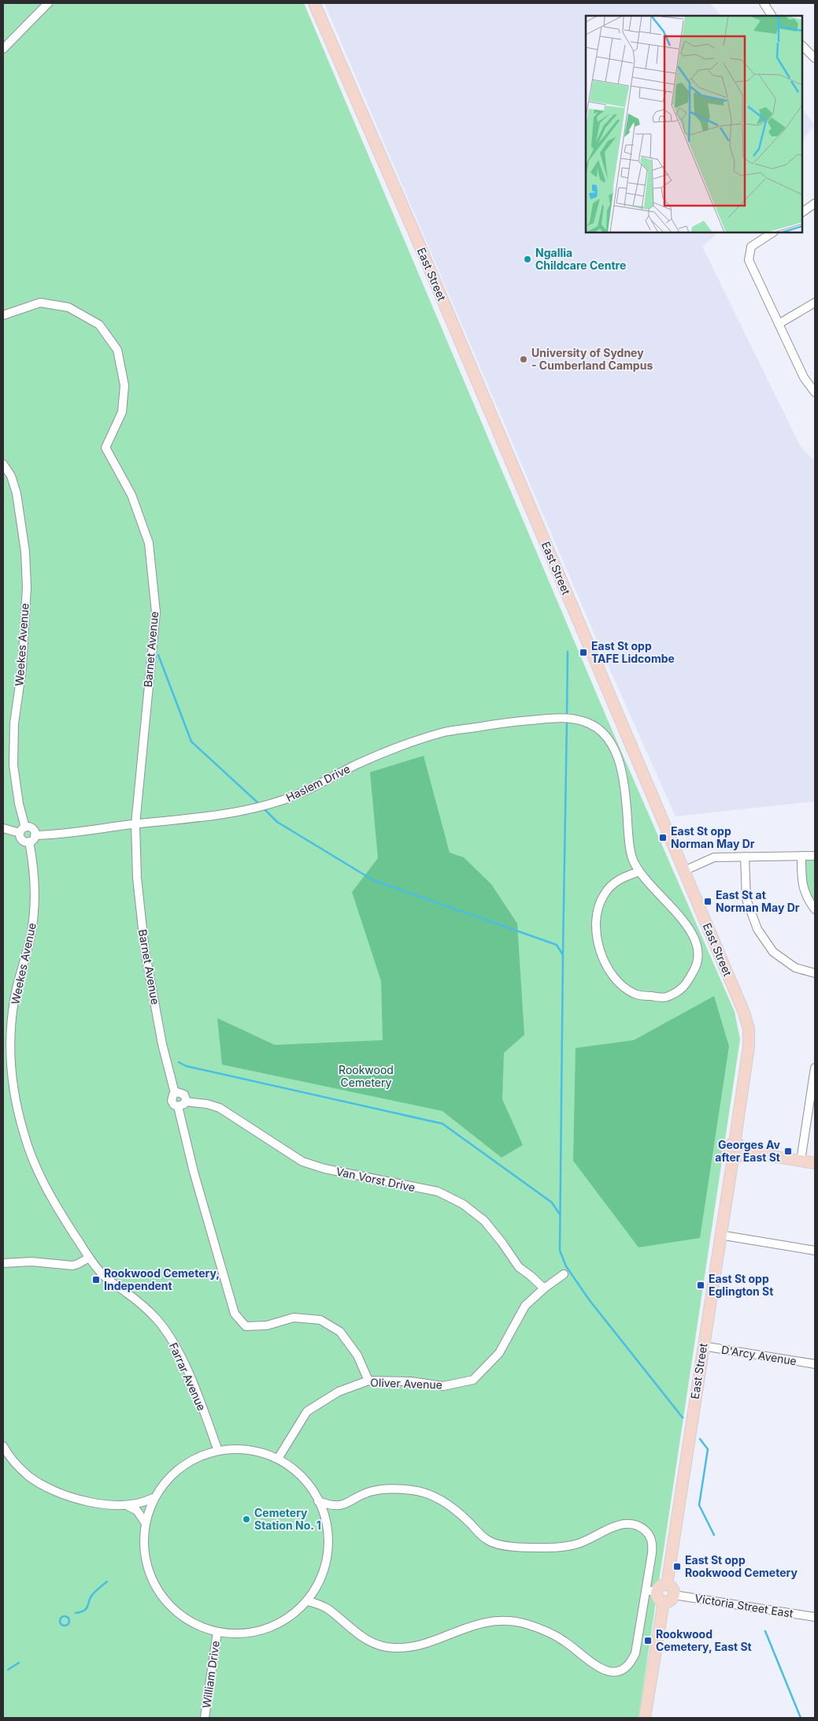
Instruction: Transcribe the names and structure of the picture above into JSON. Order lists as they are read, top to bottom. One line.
{"streets":{"main road":["East Street"],"street":["Weekes Avenue","Barnet Avenue","Haslem Drive","Van Vorst Drive","D'Arcy Avenue","Farrar Avenue","Oliver Avenue","Victoria Street East","William Drive"]},"crossings":[["East Street","D'Arcy Avenue"],["Weekes Avenue","Haslem Drive"],["Weekes Avenue","Farrar Avenue"],["Barnet Avenue","Haslem Drive"],["Barnet Avenue","Van Vorst Drive"],["Barnet Avenue","Oliver Avenue"],["Van Vorst Drive","Oliver Avenue"]],"parks":["Rookwood Cemetery"],"places":{"other":["Ngallia Childcare Centre","University of Sydney - Cumberland Campus","Cemetery Station No. 1"],"transit":["East St opp TAFE Lidcombe","East St opp Norman May Dr","East St at Norman May Dr","Georges Av after East St","Rookwood Cemetery, Independent","East St opp Eglington St","East St opp Rookwood Cemetery","Rookwood Cemetery, East St"]}}
